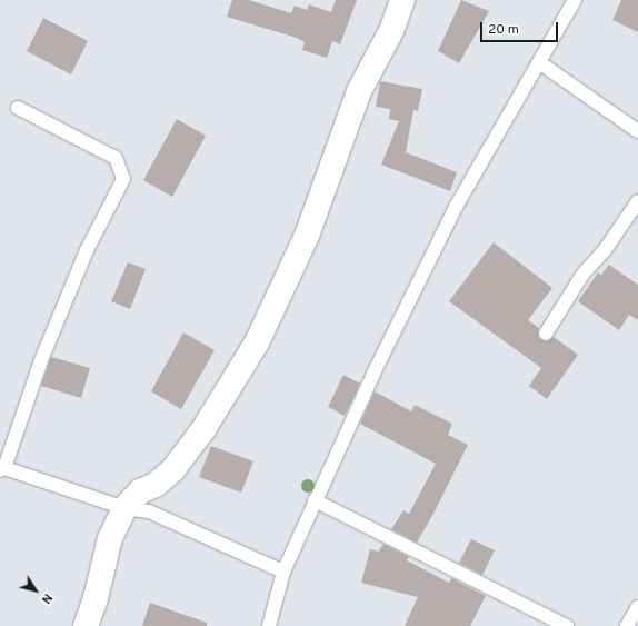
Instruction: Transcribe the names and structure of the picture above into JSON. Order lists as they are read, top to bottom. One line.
{"scale_bar":"20 m","north":"bottom right"}
